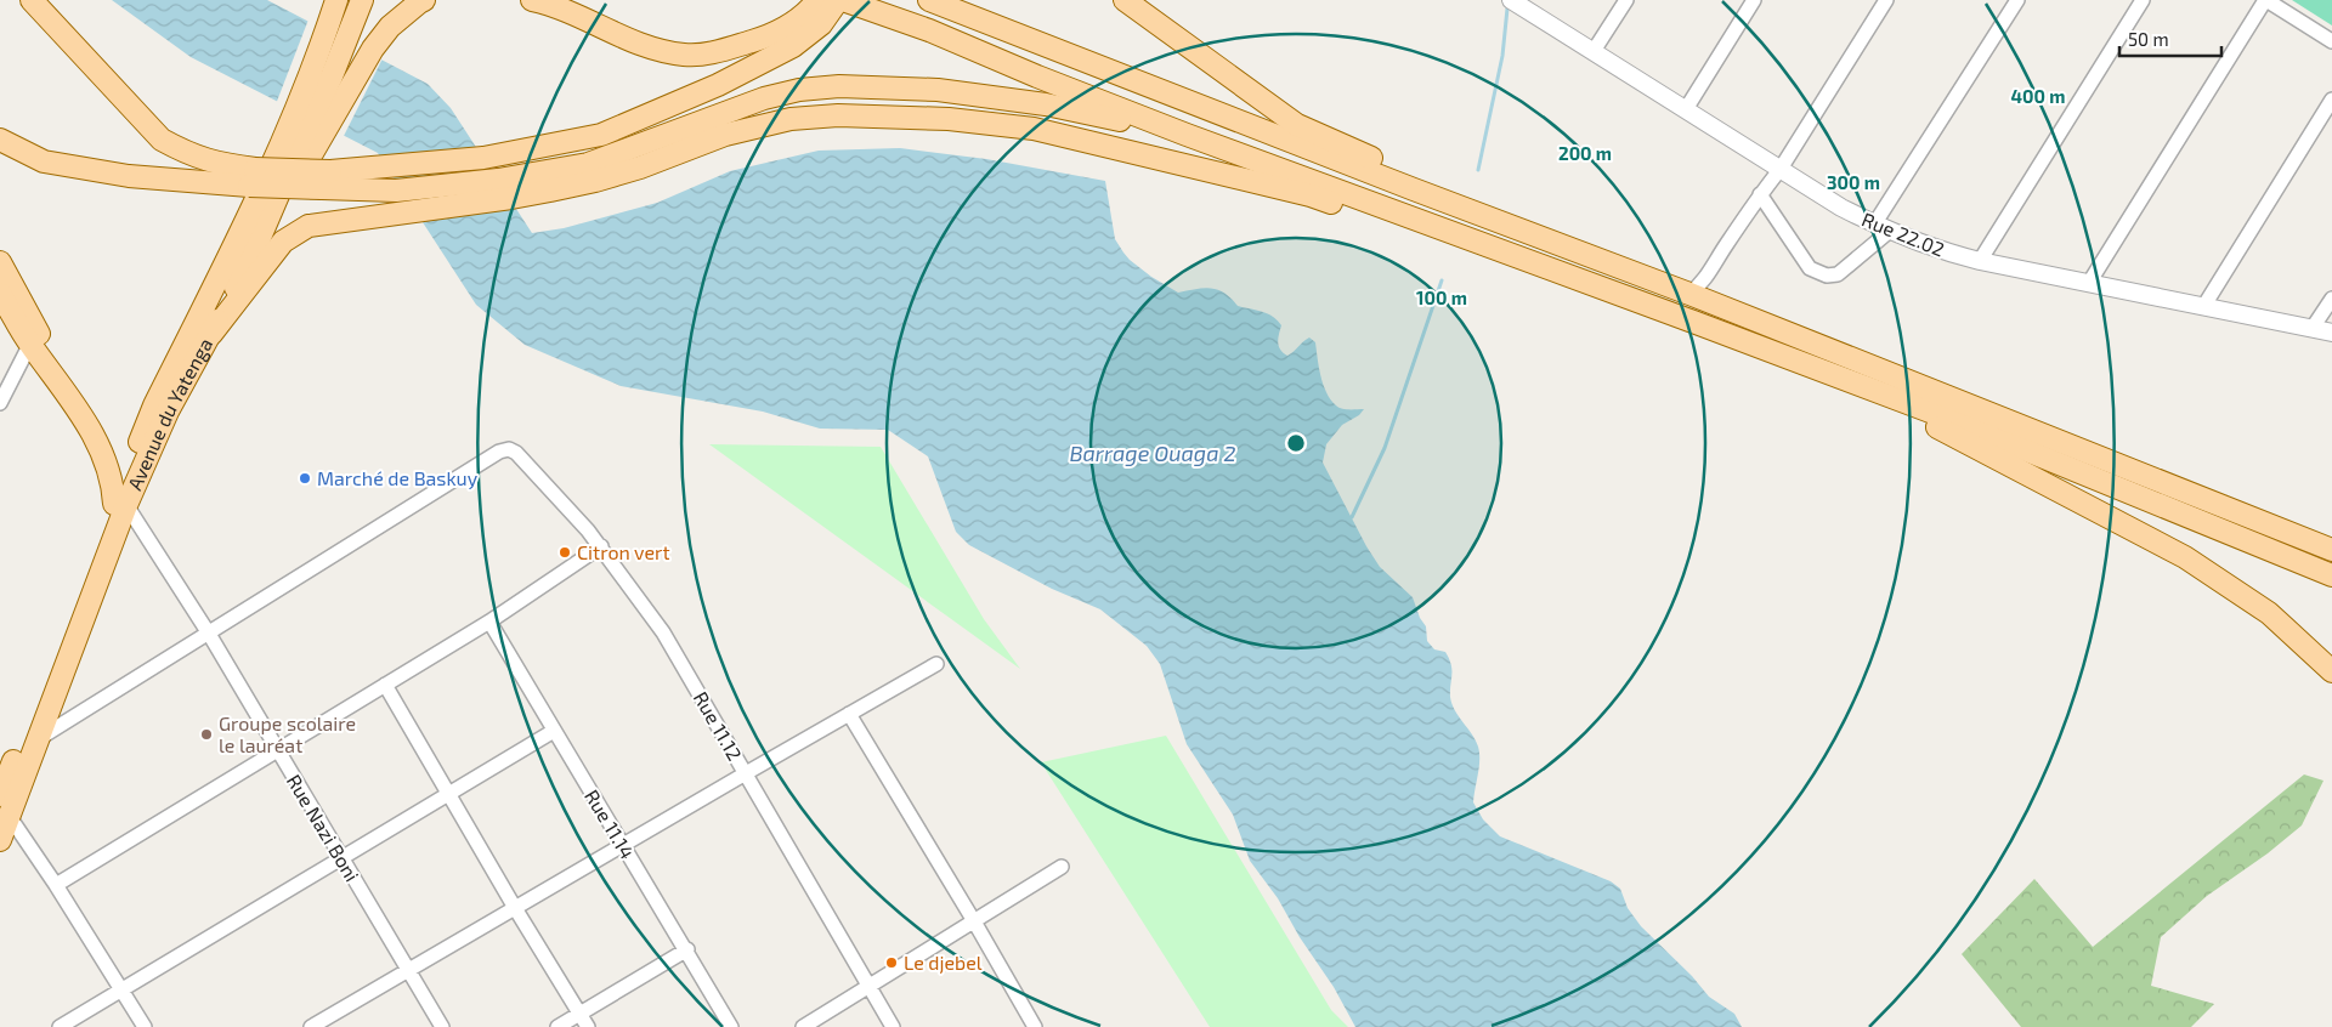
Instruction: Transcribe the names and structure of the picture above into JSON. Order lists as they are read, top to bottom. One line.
{"streets":{"main road":["Avenue du Yatenga"],"street":["Rue 22.02","Rue 11.12","Rue 11.14","Rue Nazi Boni"]},"crossings":[["Avenue du Yatenga","Rue Nazi Boni"],["Rue 11.12","Rue Nazi Boni"]],"water":["Barrage Ouaga 2"],"places":["Marché de Baskuy","Citron vert","Groupe scolaire le lauréat","Le djebel"],"scale_bar":"50 m","rings":["400 m","200 m","300 m","100 m"]}
